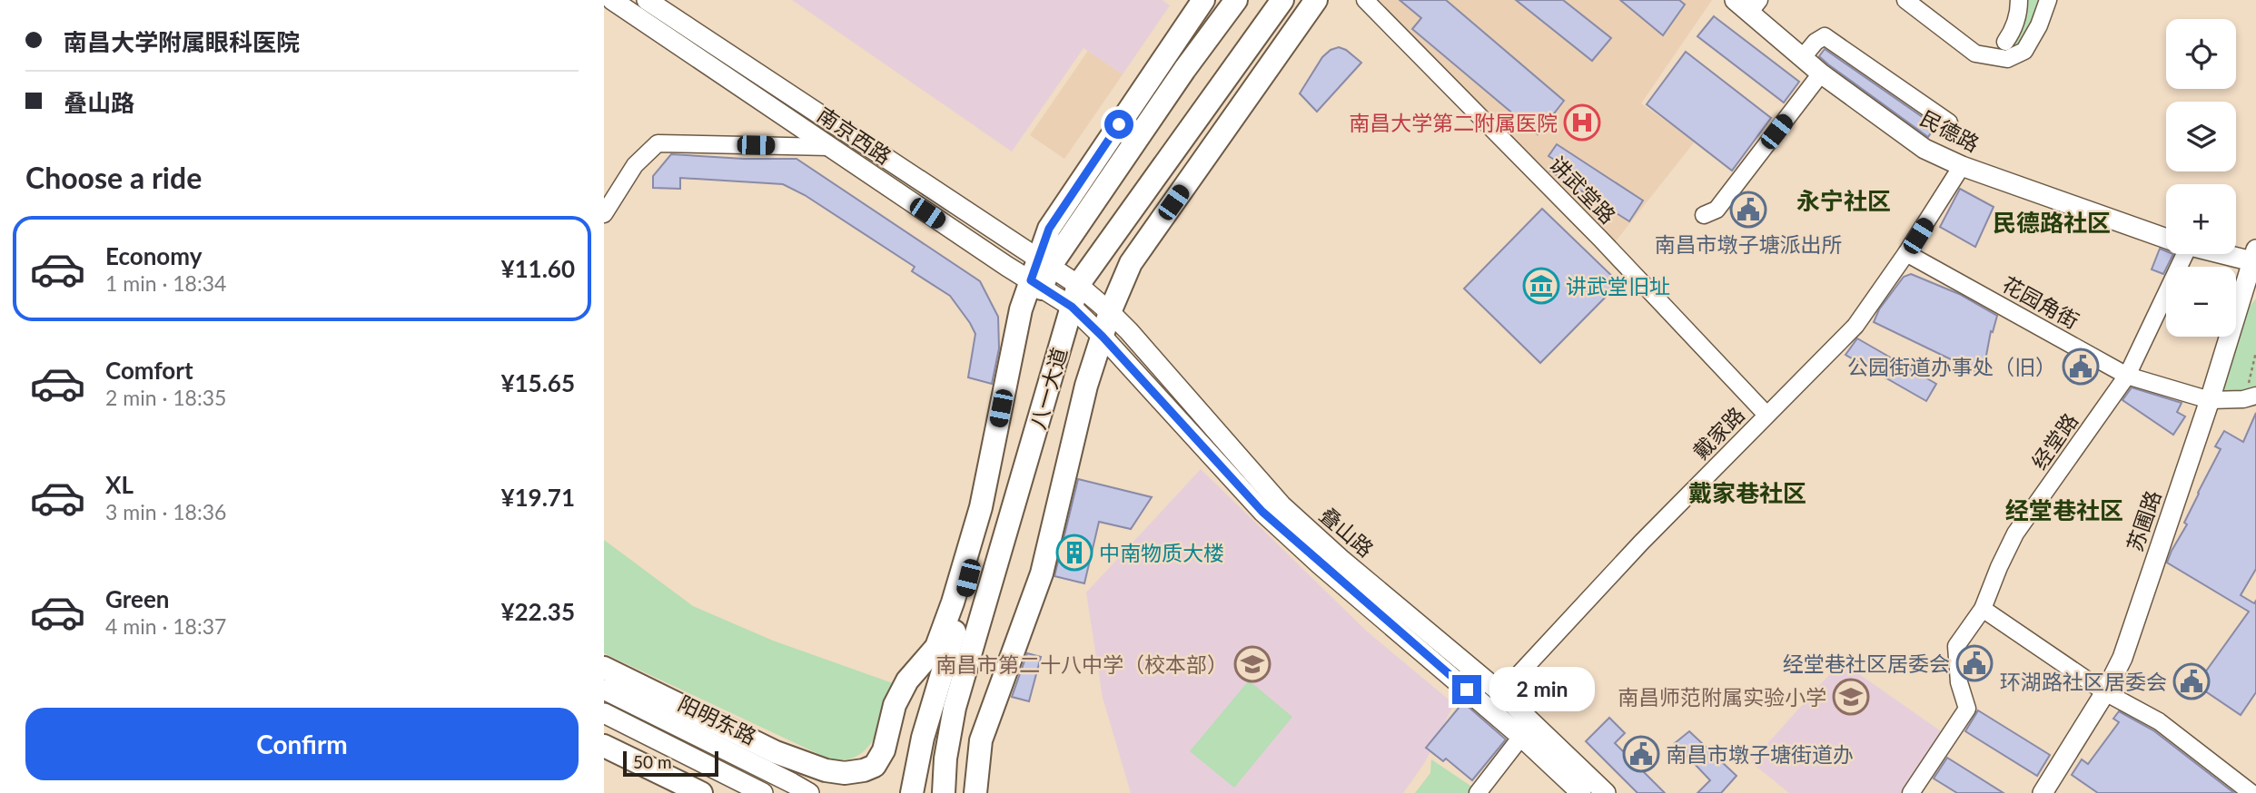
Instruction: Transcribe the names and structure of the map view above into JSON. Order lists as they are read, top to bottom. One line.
{"streets":{"highway":["八一大道"],"main road":["民德路","南京西路","苏圃路","叠山路","阳明东路"],"street":["讲武堂路","花园角街","戴家路","经堂路"]},"crossings":[["民德路","苏圃路"],["南京西路","八一大道"],["南京西路","叠山路"],["讲武堂路","戴家路"],["花园角街","戴家路"],["花园角街","经堂路"],["花园角街","苏圃路"],["八一大道","叠山路"],["戴家路","叠山路"]],"districts":["永宁社区","民德路社区","戴家巷社区","经堂巷社区"],"places":{"hospital":["南昌大学第二附属医院"],"public building":["南昌市墩子塘派出所","公园街道办事处（旧）","经堂巷社区居委会","环湖路社区居委会","南昌市墩子塘街道办"],"museum":["讲武堂旧址"],"building":["中南物质大楼"],"school or university":["南昌市第二十八中学（校本部）","南昌师范附属实验小学"]},"scale_bar":"50 m","page":{"banner":["南昌大学附属眼科医院","叠山路"],"map_buttons":["+","−"],"heading":"Choose a ride","list":[{"name":"Economy","note":"1 min · 18:34","value":"¥11.60"},{"name":"Comfort","note":"2 min · 18:35","value":"¥15.65"},{"name":"XL","note":"3 min · 18:36","value":"¥19.71"},{"name":"Green","note":"4 min · 18:37","value":"¥22.35"}],"bubble":"2 min","buttons":"Confirm","scale":"50 m"}}
